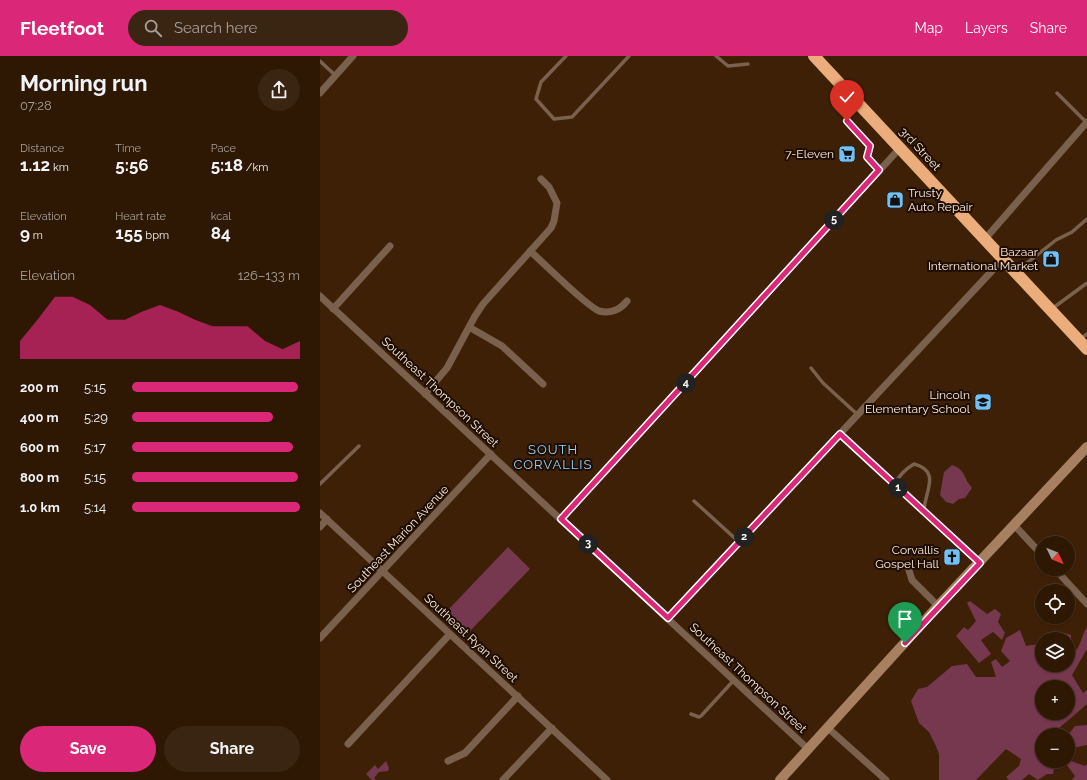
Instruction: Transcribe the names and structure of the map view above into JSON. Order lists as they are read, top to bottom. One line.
{"streets":{"highway":["3rd Street"],"street":["Southeast Thompson Street","Southeast Marion Avenue","Southeast Ryan Street"]},"crossings":[["Southeast Thompson Street","Southeast Marion Avenue"],["Southeast Marion Avenue","Southeast Ryan Street"]],"districts":["SOUTH CORVALLIS"],"places":{"supermarket":["7-Eleven"],"shop":["Trusty Auto Repair","Bazaar International Market"],"school or university":["Lincoln Elementary School"],"church":["Corvallis Gospel Hall"]},"north":"bottom right","page":{"header":"Fleetfoot","search":"Search here","nav":["Map","Layers","Share"],"heading":["Morning run","07:28"],"stats":[["Distance","1.12 km"],["Time","5:56"],["Pace","5:18 /km"],["Elevation","9 m"],["Heart rate","155 bpm"],["kcal","84"]],"pins":["5","4","1","2","3"],"chart":["Elevation","126–133 m"],"list":[{"name":"200 m","note":"5:15"},{"name":"400 m","note":"5:29"},{"name":"600 m","note":"5:17"},{"name":"800 m","note":"5:15"},{"name":"1.0 km","note":"5:14"}],"map_buttons":["+","−"],"buttons":["Save","Share"]}}
